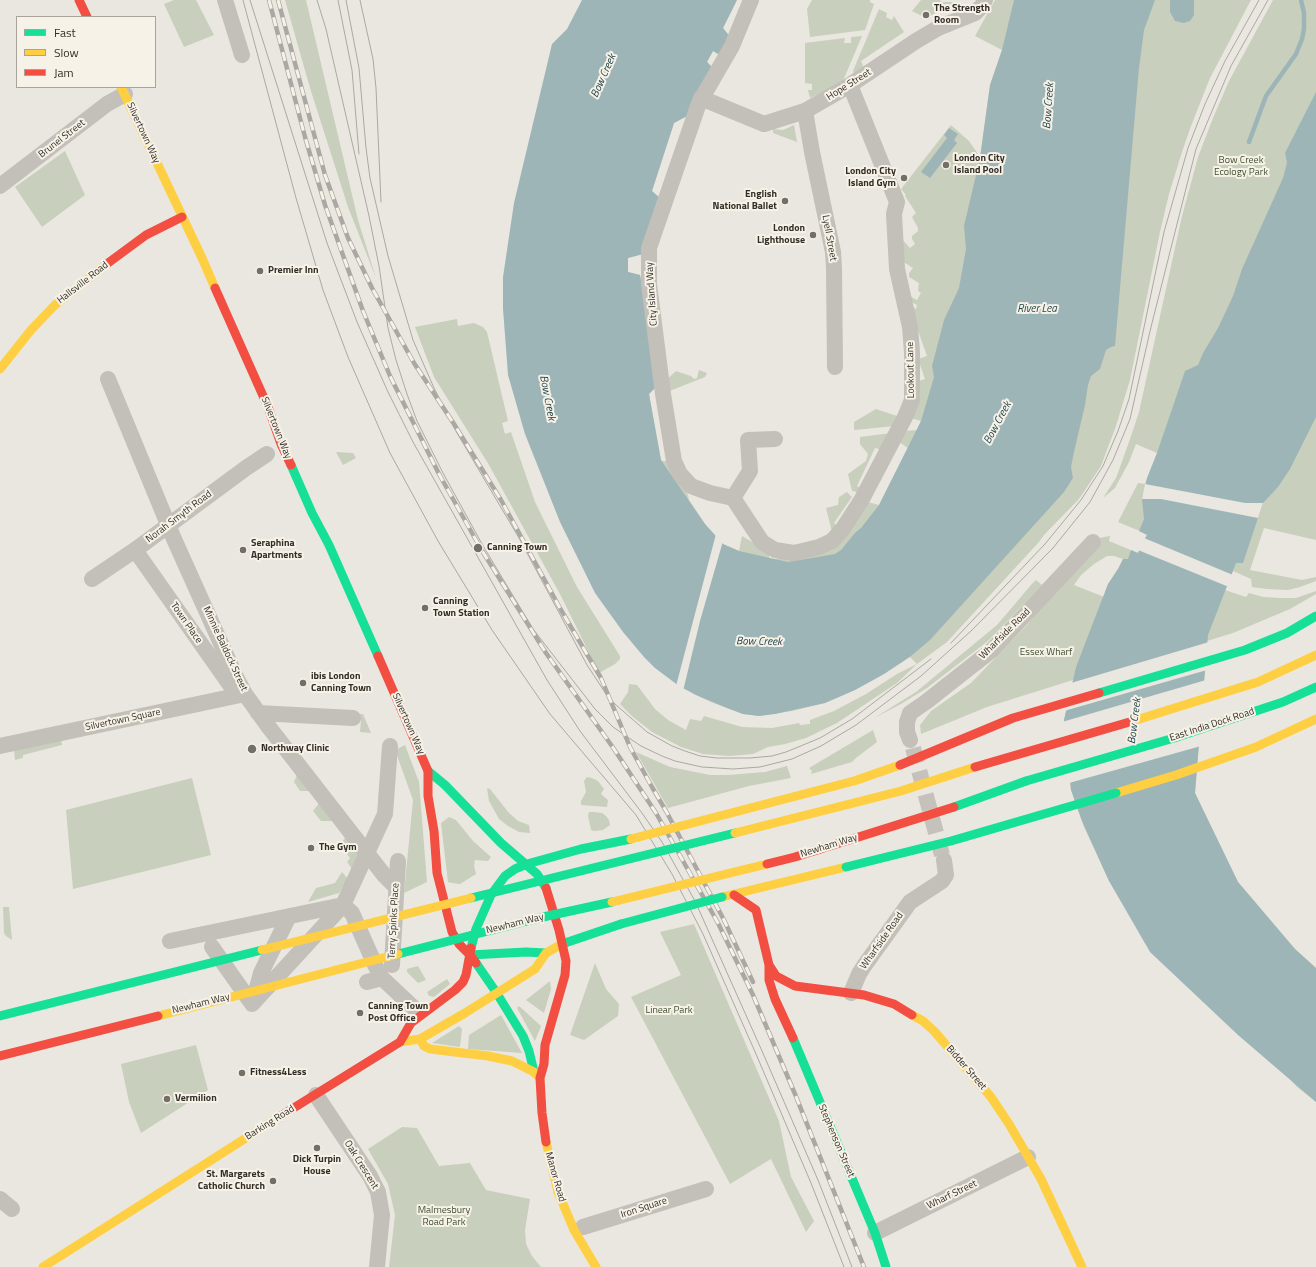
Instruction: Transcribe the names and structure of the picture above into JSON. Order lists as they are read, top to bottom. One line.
{"streets":{"main road":["Silvertown Way","Hallsville Road","East India Dock Road","Newham Way","Bidder Street","Barking Road","Stephenson Street","Manor Road"],"street":["Hope Street","Brunel Street","Lyell Street","City Island Way","Lookout Lane","Norah Smyth Road","Town Place","Wharfside Road","Minnie Baldock Street","Silvertown Square","Terry Spinks Place","Oak Crescent","Wharf Street","Iron Square"]},"crossings":[["Hope Street","Lyell Street"],["Hope Street","City Island Way"],["Hope Street","Lookout Lane"],["Silvertown Way","Brunel Street"],["Silvertown Way","Hallsville Road"],["Silvertown Way","Barking Road"],["Silvertown Way","Manor Road"],["City Island Way","Lookout Lane"],["Norah Smyth Road","Town Place"],["Norah Smyth Road","Minnie Baldock Street"],["Town Place","Minnie Baldock Street"],["Town Place","Silvertown Square"],["Wharfside Road","Bidder Street"],["Minnie Baldock Street","Silvertown Square"],["Minnie Baldock Street","Terry Spinks Place"],["East India Dock Road","Newham Way"],["Bidder Street","Stephenson Street"],["Bidder Street","Wharf Street"],["Barking Road","Oak Crescent"],["Barking Road","Manor Road"],["Stephenson Street","Wharf Street"]],"water":["Bow Creek","River Lea"],"parks":["Bow Creek Ecology Park","Essex Wharf","Linear Park","Malmesbury Road Park"],"places":["The Strength Room","London City Island Pool","London City Island Gym","English National Ballet","London Lighthouse","Premier Inn","Canning Town","Seraphina Apartments","Canning Town Station","ibis London Canning Town","Northway Clinic","The Gym","Canning Town Post Office","Fitness4Less","Vermilion","Dick Turpin House","St. Margarets Catholic Church"],"legend":["Fast","Slow","Jam"]}
